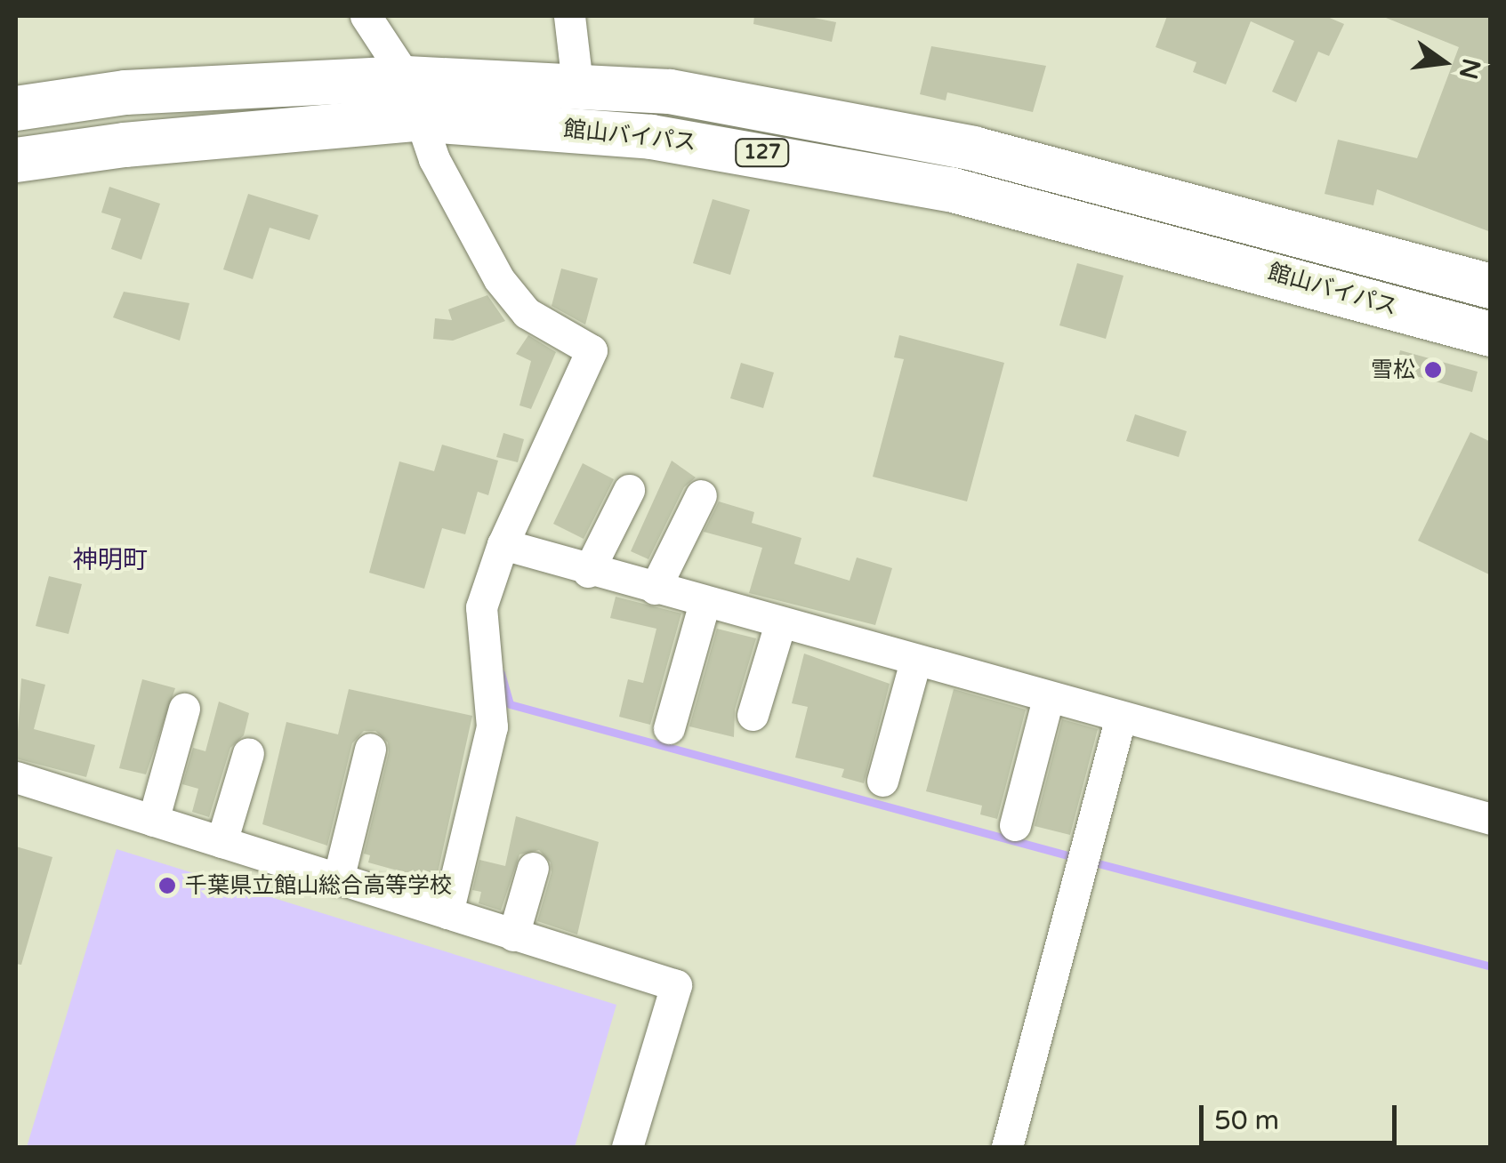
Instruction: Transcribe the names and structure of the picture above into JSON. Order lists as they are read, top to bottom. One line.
{"streets":{"highway":["館山バイパス","127"]},"districts":["神明町"],"places":["雪松","千葉県立館山総合高等学校"],"scale_bar":"50 m","north":"right"}
